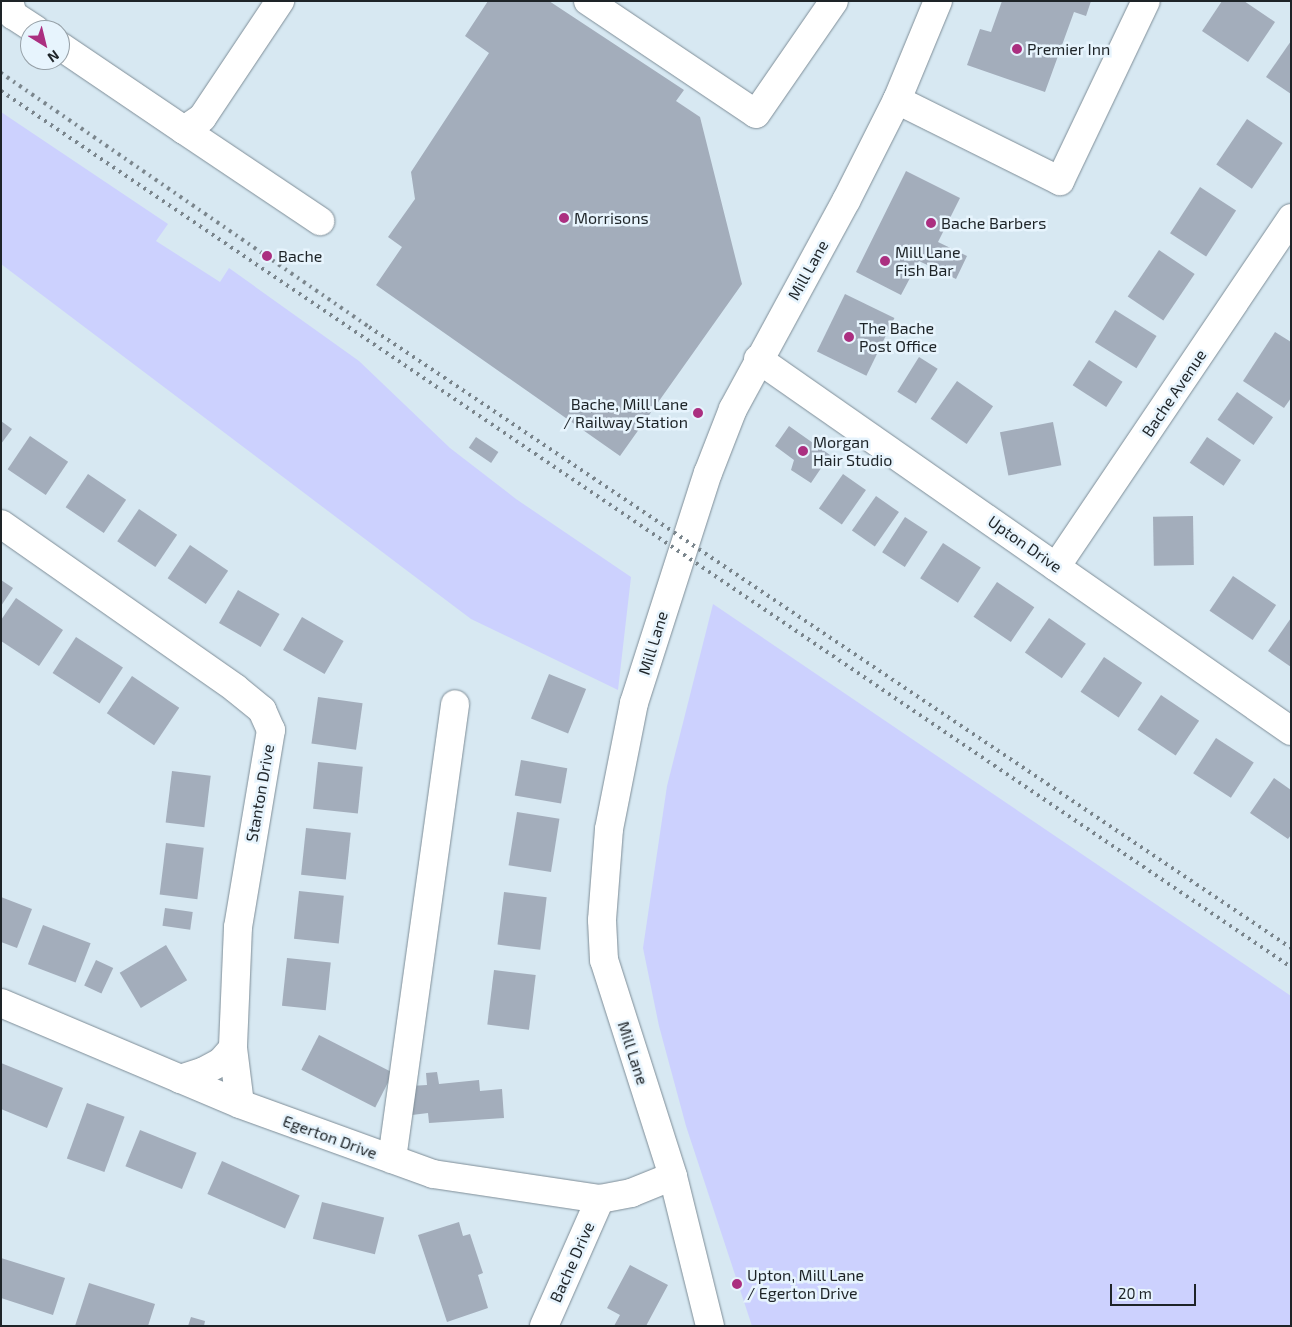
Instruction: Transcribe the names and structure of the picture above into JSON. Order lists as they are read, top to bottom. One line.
{"streets":{"street":["Mill Lane","Bache Avenue","Upton Drive","Stanton Drive","Egerton Drive","Bache Drive"]},"crossings":[["Mill Lane","Upton Drive"],["Mill Lane","Egerton Drive"],["Bache Avenue","Upton Drive"],["Stanton Drive","Egerton Drive"],["Egerton Drive","Bache Drive"]],"places":["Premier Inn","Morrisons","Bache Barbers","Bache","Mill Lane Fish Bar","The Bache Post Office","Bache, Mill Lane / Railway Station","Morgan Hair Studio","Upton, Mill Lane / Egerton Drive"],"scale_bar":"20 m","north":"bottom right"}
